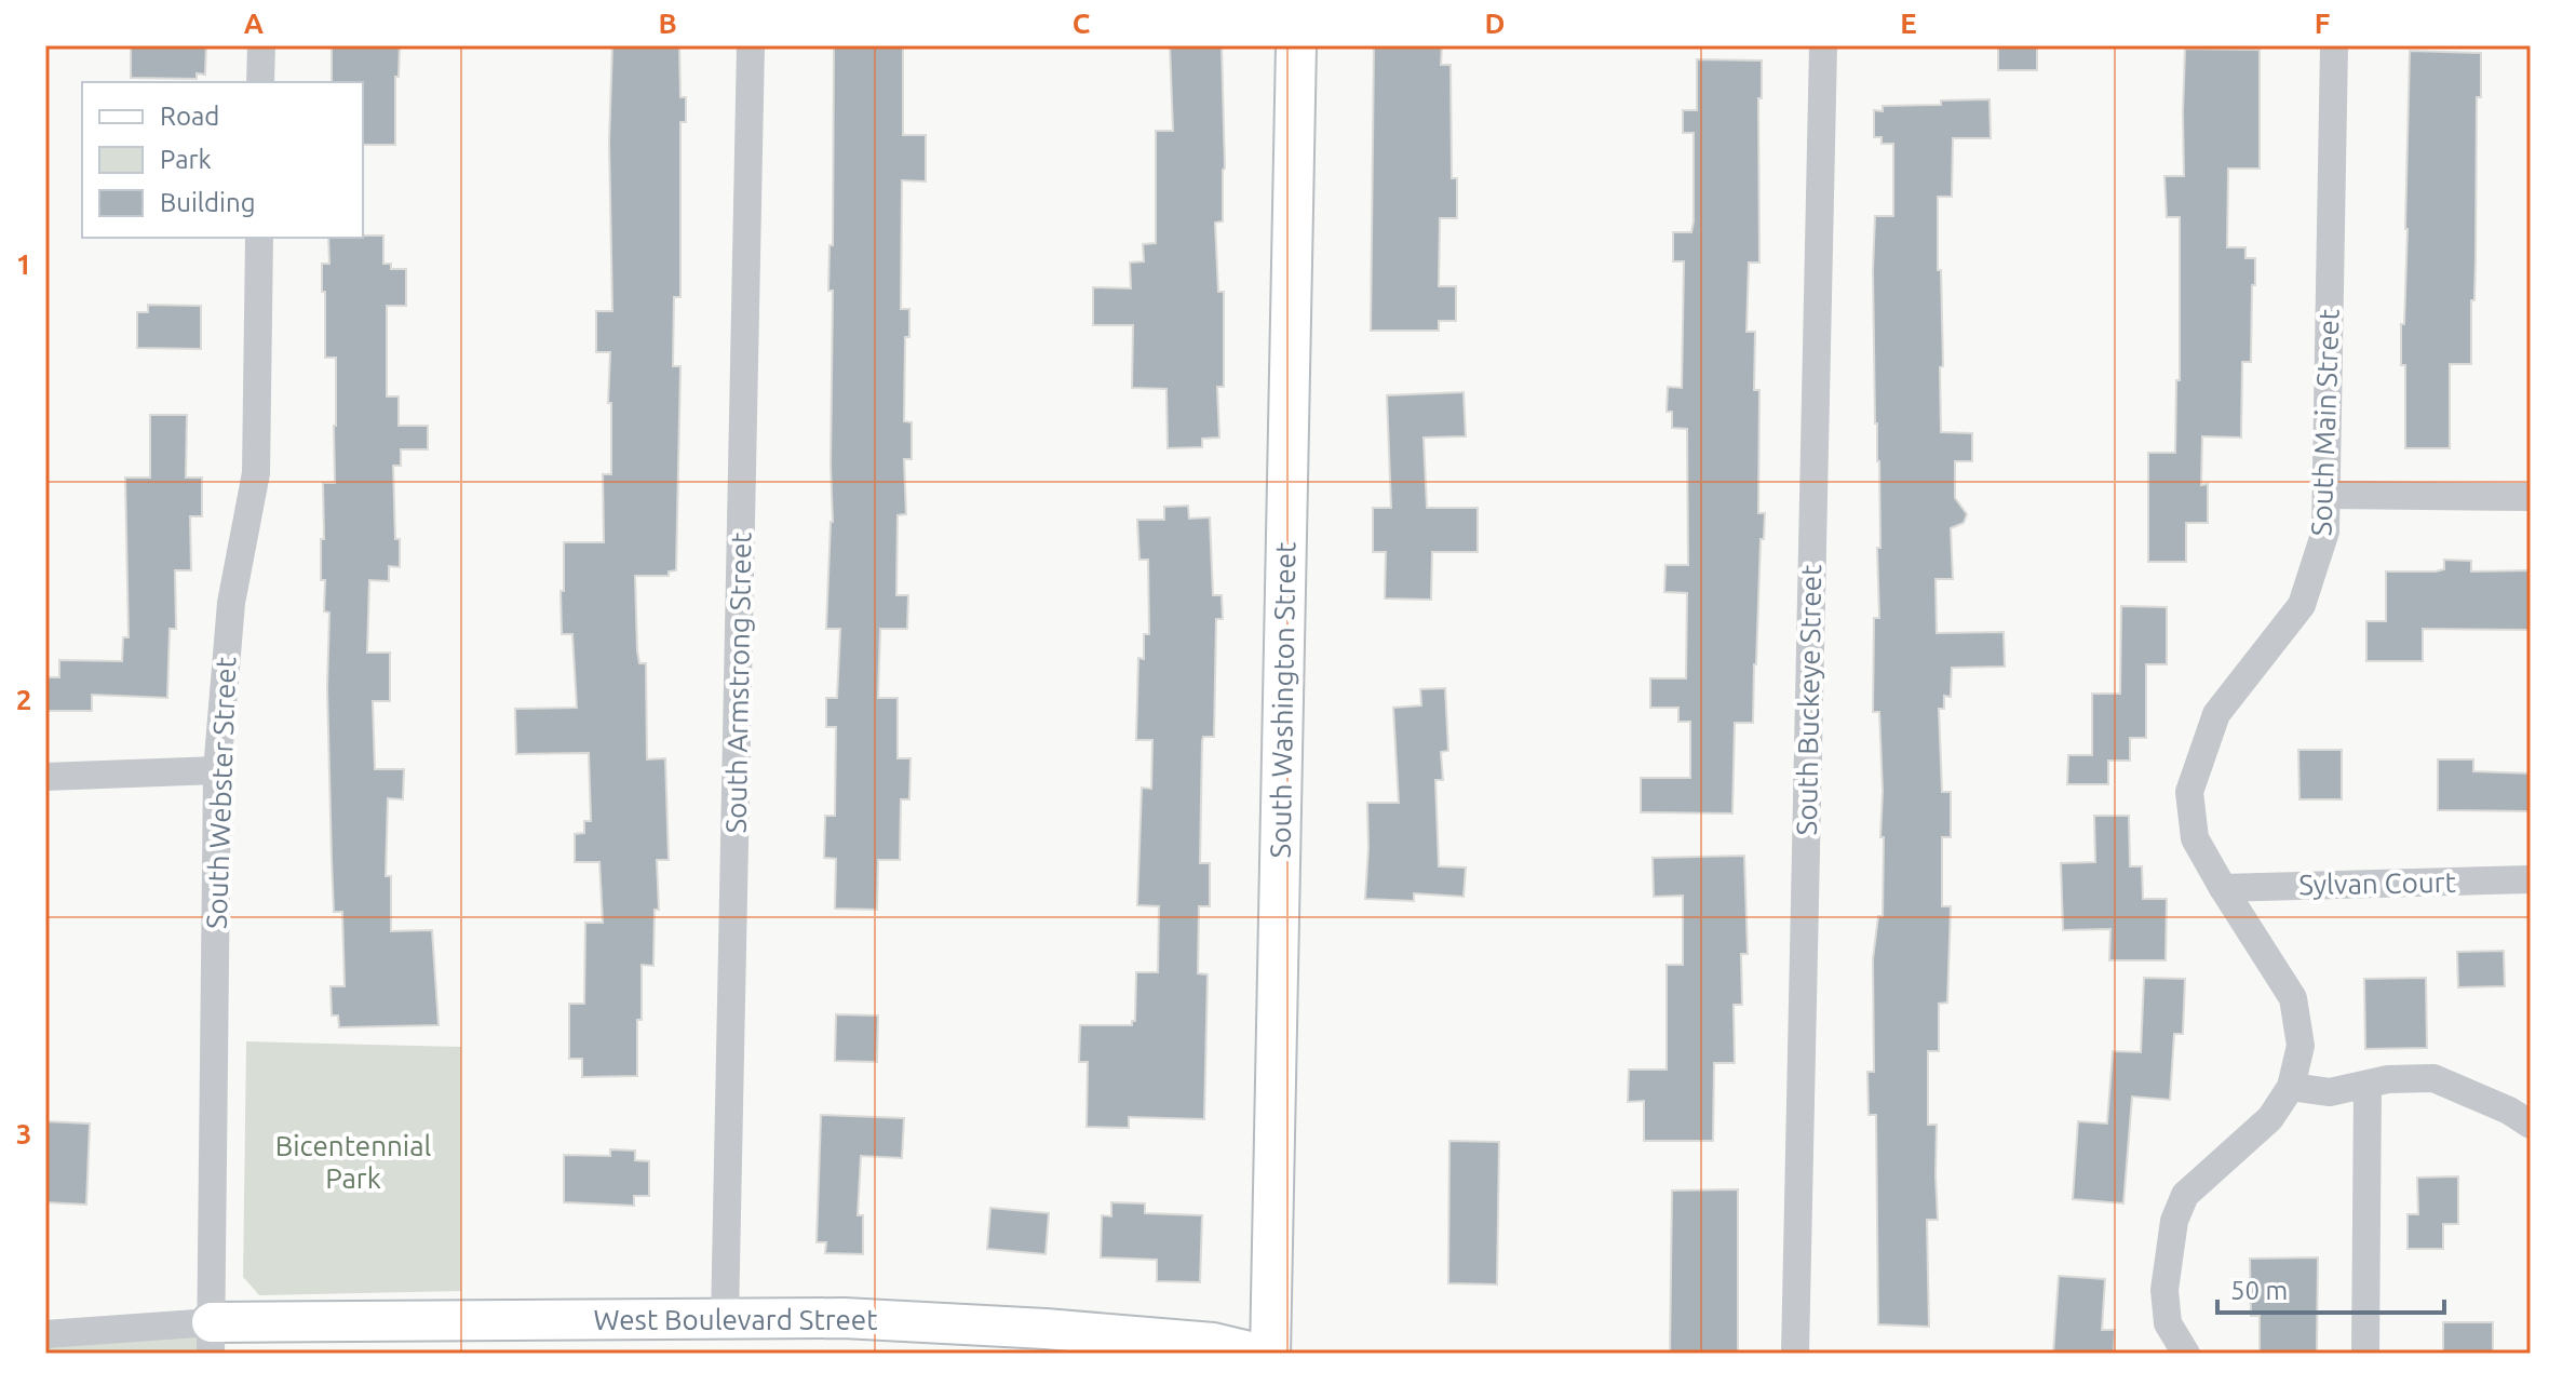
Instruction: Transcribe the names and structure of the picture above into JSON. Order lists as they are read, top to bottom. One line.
{"streets":{"main road":["South Washington Street","West Boulevard Street"],"street":["South Main Street","South Armstrong Street","South Buckeye Street","South Webster Street","Sylvan Court"]},"crossings":[["South Main Street","Sylvan Court"],["South Armstrong Street","West Boulevard Street"],["South Webster Street","West Boulevard Street"]],"parks":["Bicentennial Park"],"legend":["Road","Park","Building"],"scale_bar":"50 m","grid":{"columns":["A","B","C","D","E","F"],"rows":["1","2","3"]}}
